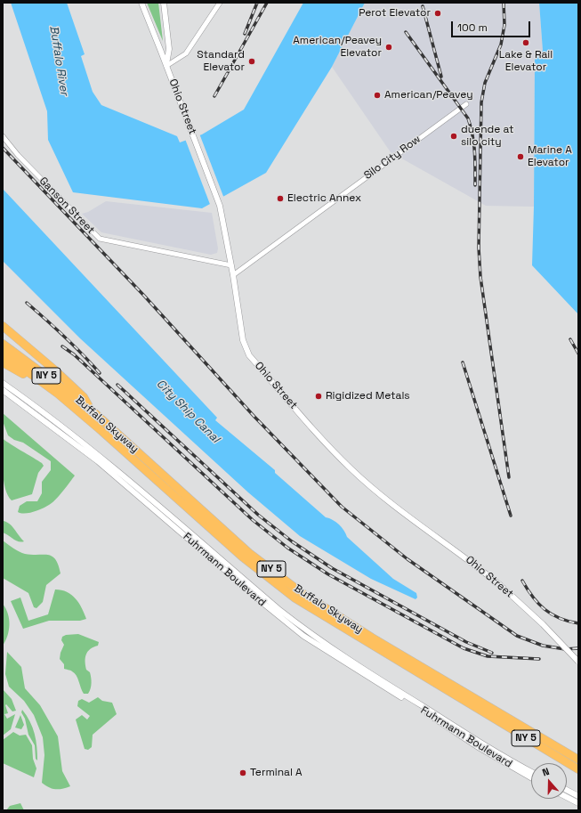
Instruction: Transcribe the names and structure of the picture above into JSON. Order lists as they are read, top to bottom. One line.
{"streets":{"highway":["NY 5","Buffalo Skyway"],"street":["Ohio Street","Silo City Row","Ganson Street","Fuhrmann Boulevard"]},"crossings":[["Ohio Street","Silo City Row"],["Ohio Street","Ganson Street"]],"water":["Buffalo River","City Ship Canal"],"places":["Perot Elevator","Lake & Rail Elevator","American/Peavey Elevator","Standard Elevator","American/Peavey","duende at silo city","Marine A Elevator","Electric Annex","Rigidized Metals","Terminal A"],"scale_bar":"100 m","north":"top"}
